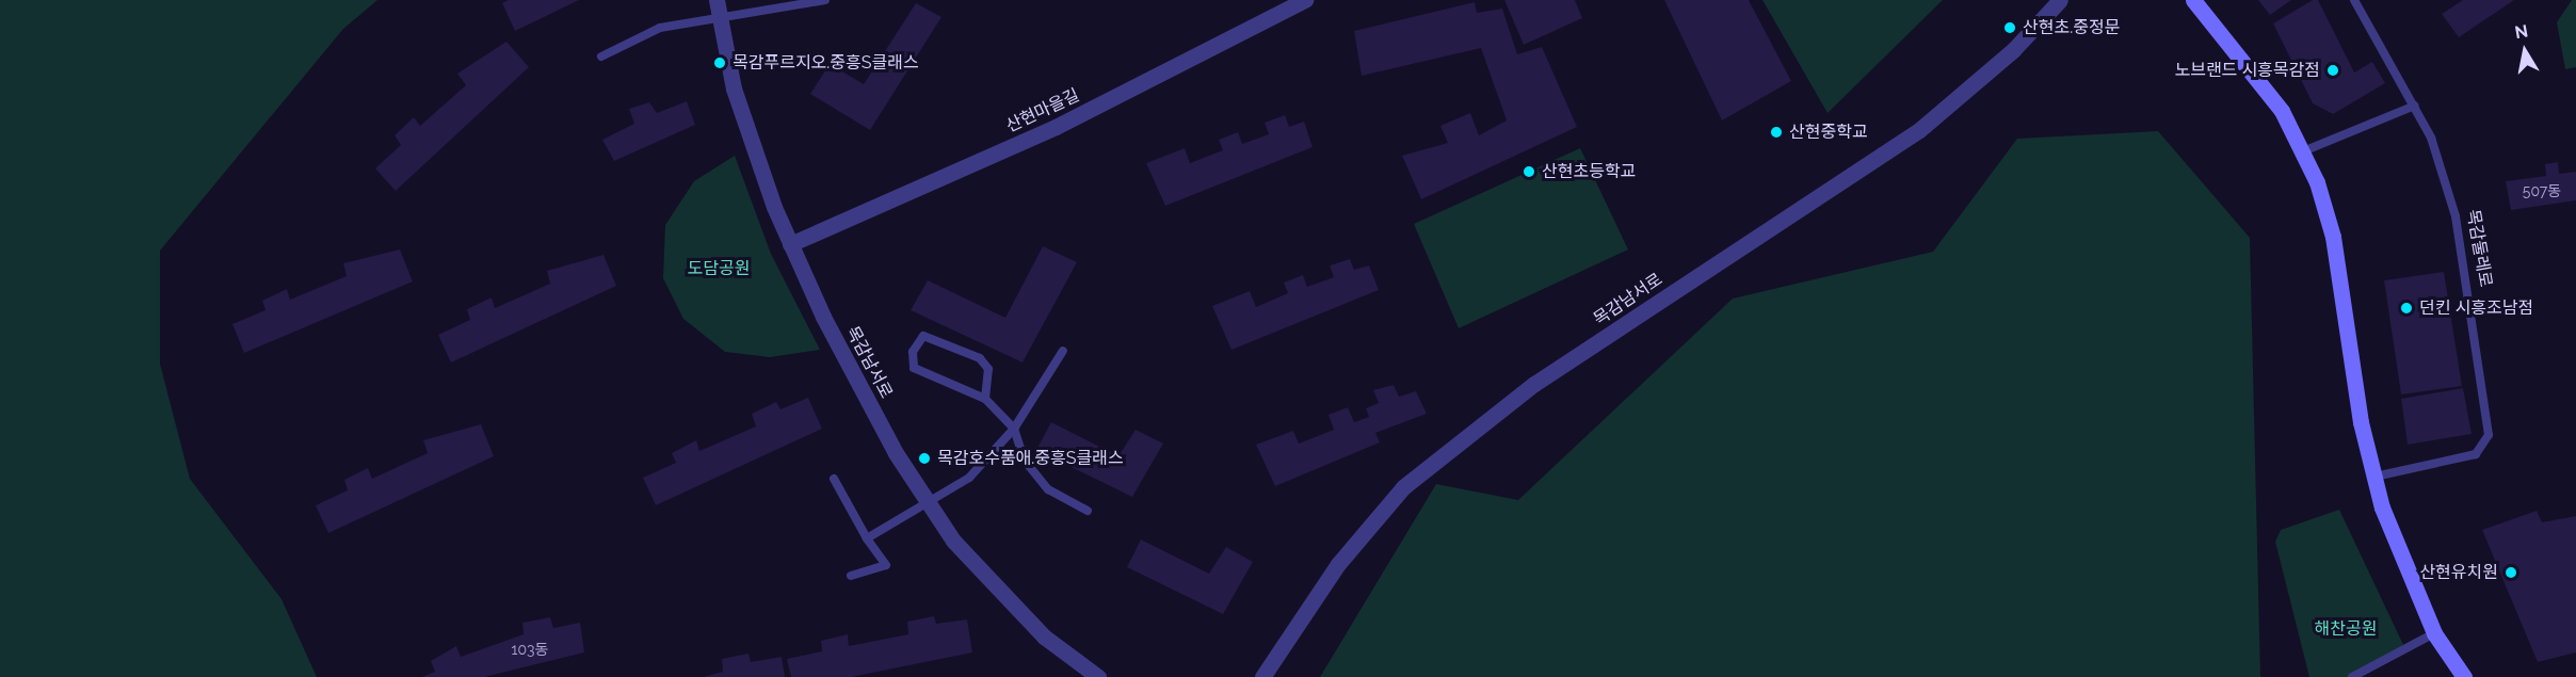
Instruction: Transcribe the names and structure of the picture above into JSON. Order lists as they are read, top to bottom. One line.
{"streets":{"street":["산현마을길","목감남서로"],"lane":["목감둘레로"]},"crossings":[["산현마을길","목감남서로"]],"parks":["도담공원","해찬공원"],"places":["산현초.중정문","목감푸르지오.중흥S클래스","노브랜드 시흥목감점","산현중학교","산현초등학교","던킨 시흥조남점","목감호수품애.중흥S클래스","산현유치원"],"house_numbers":["507동","103동"],"north":"top"}
